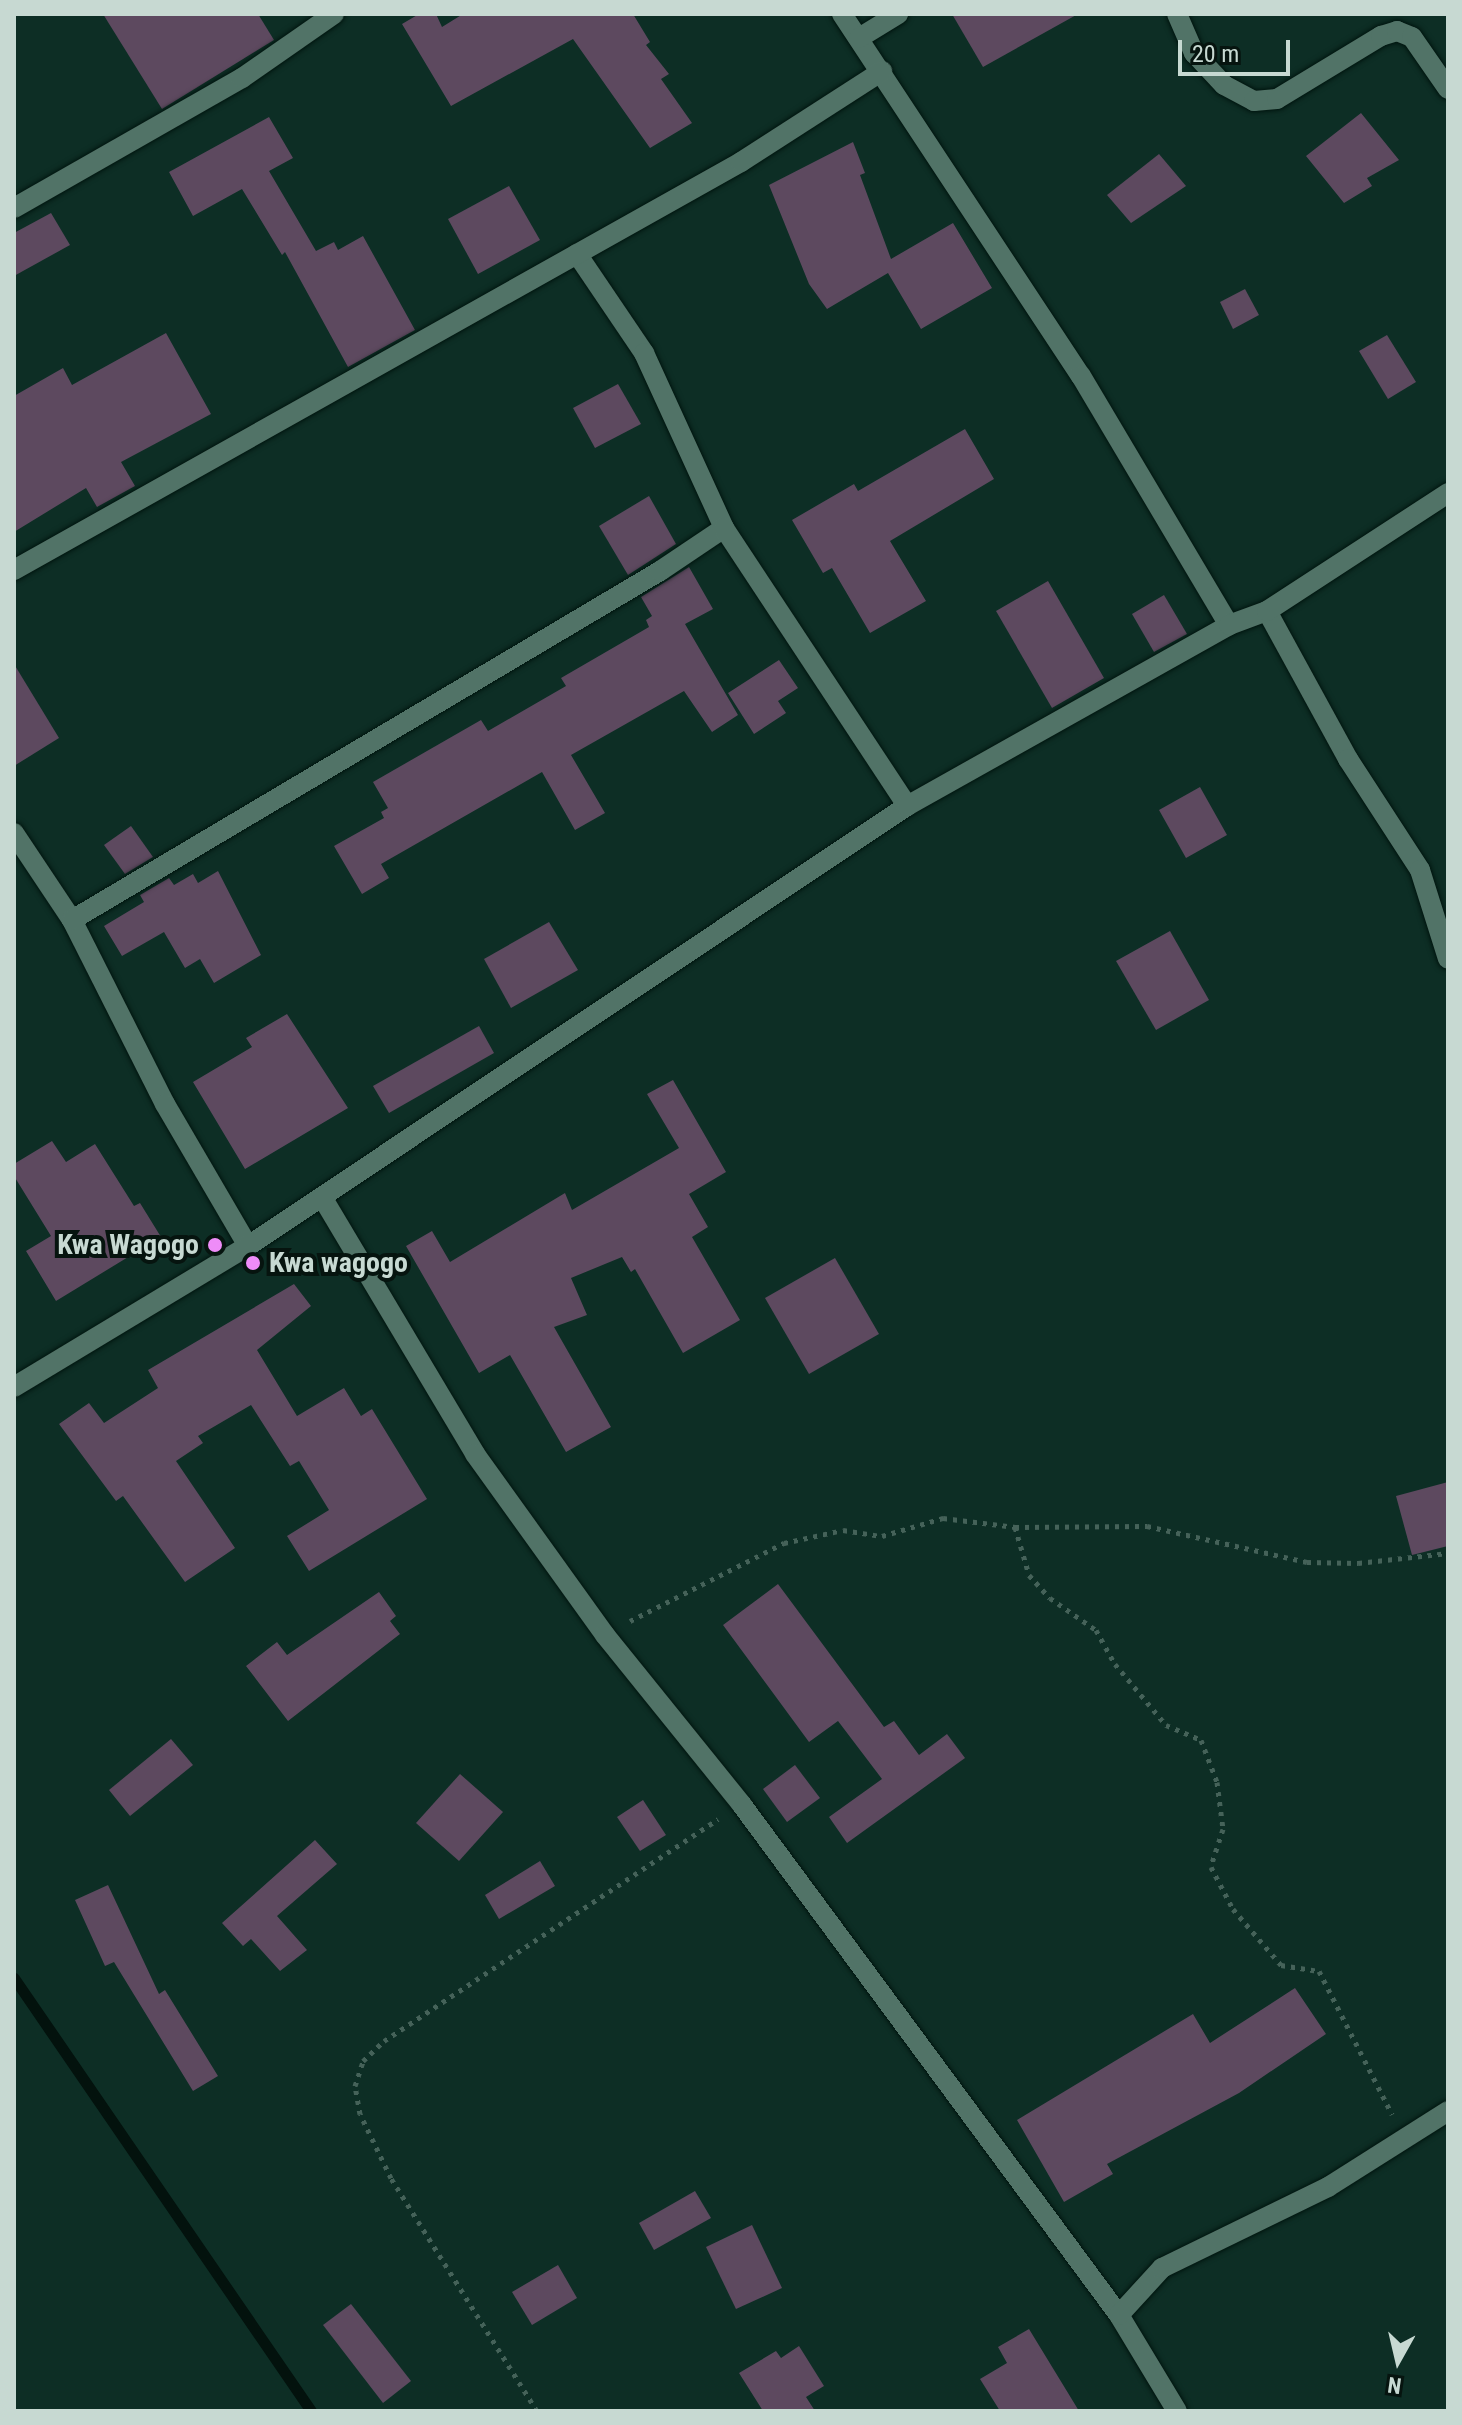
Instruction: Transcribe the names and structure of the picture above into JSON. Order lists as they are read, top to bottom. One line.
{"places":["Kwa Wagogo","Kwa wagogo"],"scale_bar":"20 m","north":"bottom"}
